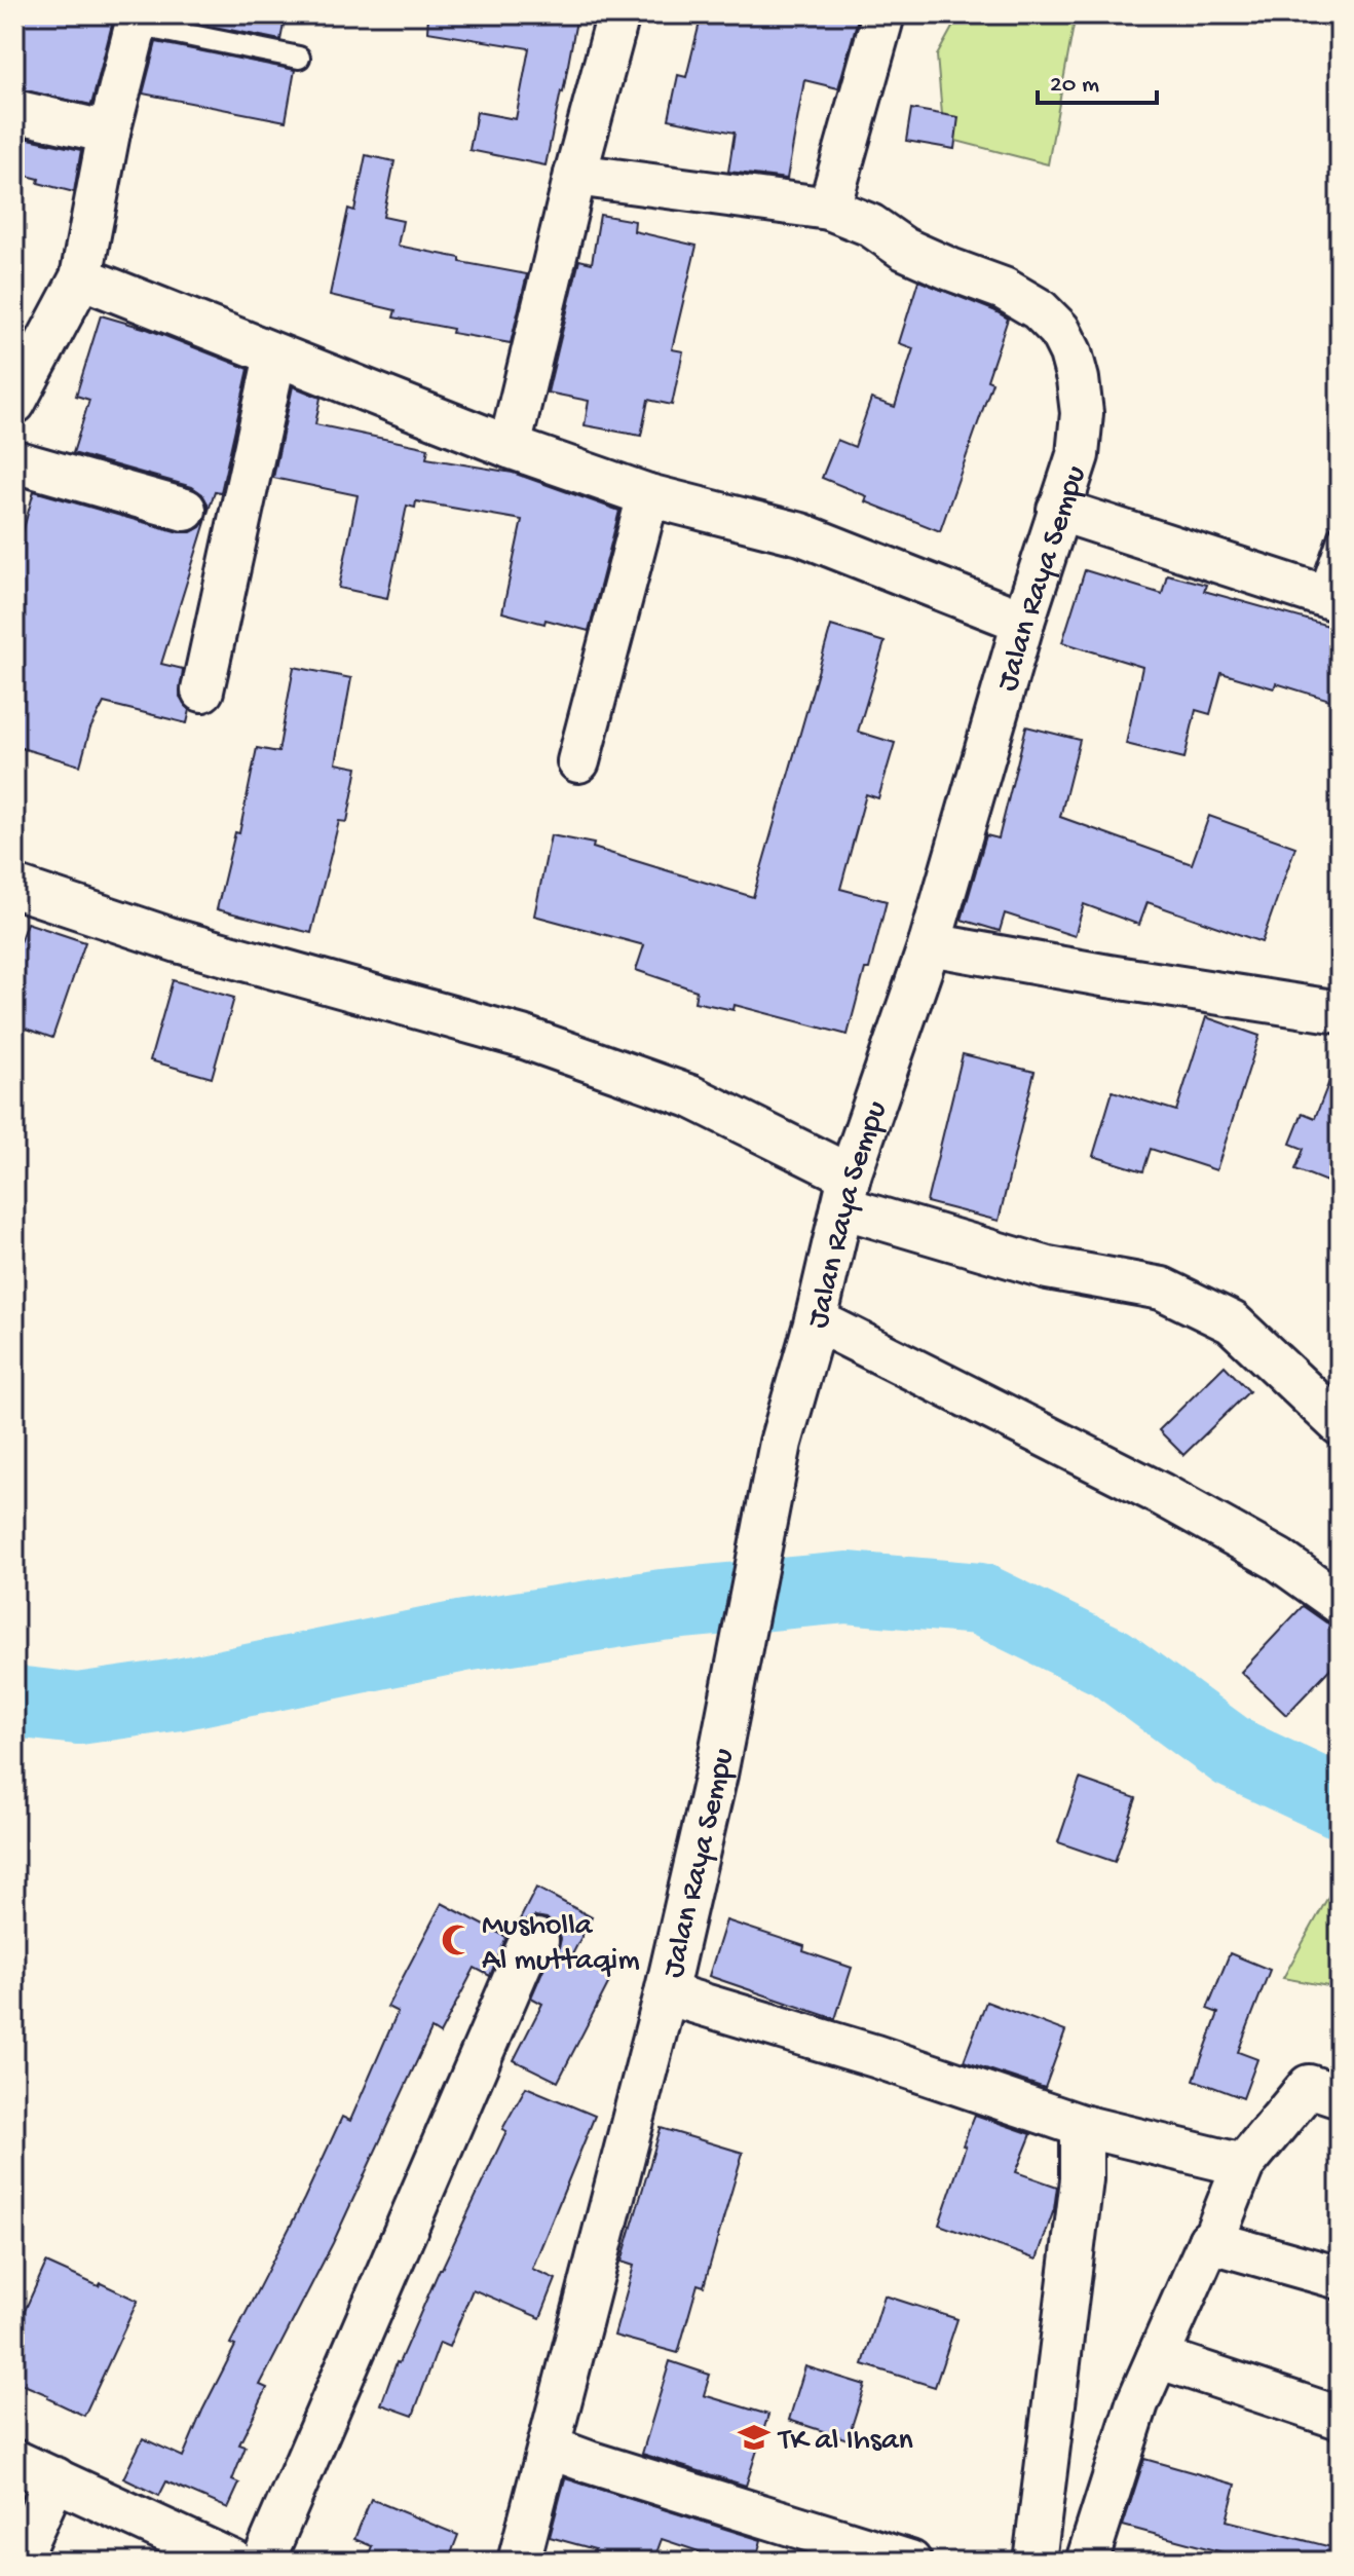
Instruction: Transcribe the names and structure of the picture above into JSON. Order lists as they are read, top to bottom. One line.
{"streets":{"street":["Jalan Raya Sempu"]},"places":{"mosque":["Musholla Al muttaqim"],"school or university":["TK al Ihsan"]},"scale_bar":"20 m"}
